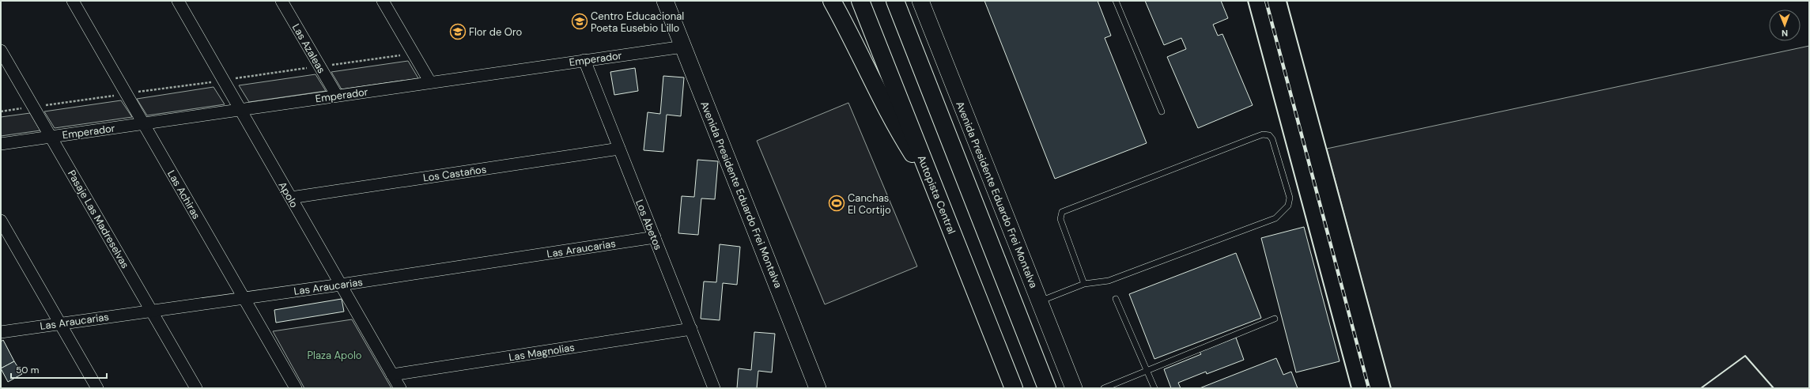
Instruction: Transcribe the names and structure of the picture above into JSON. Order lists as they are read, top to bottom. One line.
{"streets":{"highway":["Autopista Central"],"main road":["Avenida Presidente Eduardo Frei Montalva"],"street":["Las Azaleas","Emperador","Los Castaños","Las Achiras","Apolo","Pasaje Las Madreselvas","Los Abetos","Las Araucarias","Las Magnolias"]},"crossings":[["Las Azaleas","Emperador"],["Emperador","Las Achiras"],["Emperador","Apolo"],["Emperador","Avenida Presidente Eduardo Frei Montalva"],["Emperador","Pasaje Las Madreselvas"],["Emperador","Los Abetos"],["Los Castaños","Apolo"],["Los Castaños","Los Abetos"],["Las Achiras","Las Araucarias"],["Apolo","Las Araucarias"],["Apolo","Las Magnolias"],["Pasaje Las Madreselvas","Las Araucarias"],["Los Abetos","Las Araucarias"],["Los Abetos","Las Magnolias"]],"parks":["Plaza Apolo"],"places":{"school or university":["Centro Educacional Poeta Eusebio Lillo","Flor de Oro"],"sports":["Canchas El Cortijo"]},"scale_bar":"50 m","north":"bottom"}
